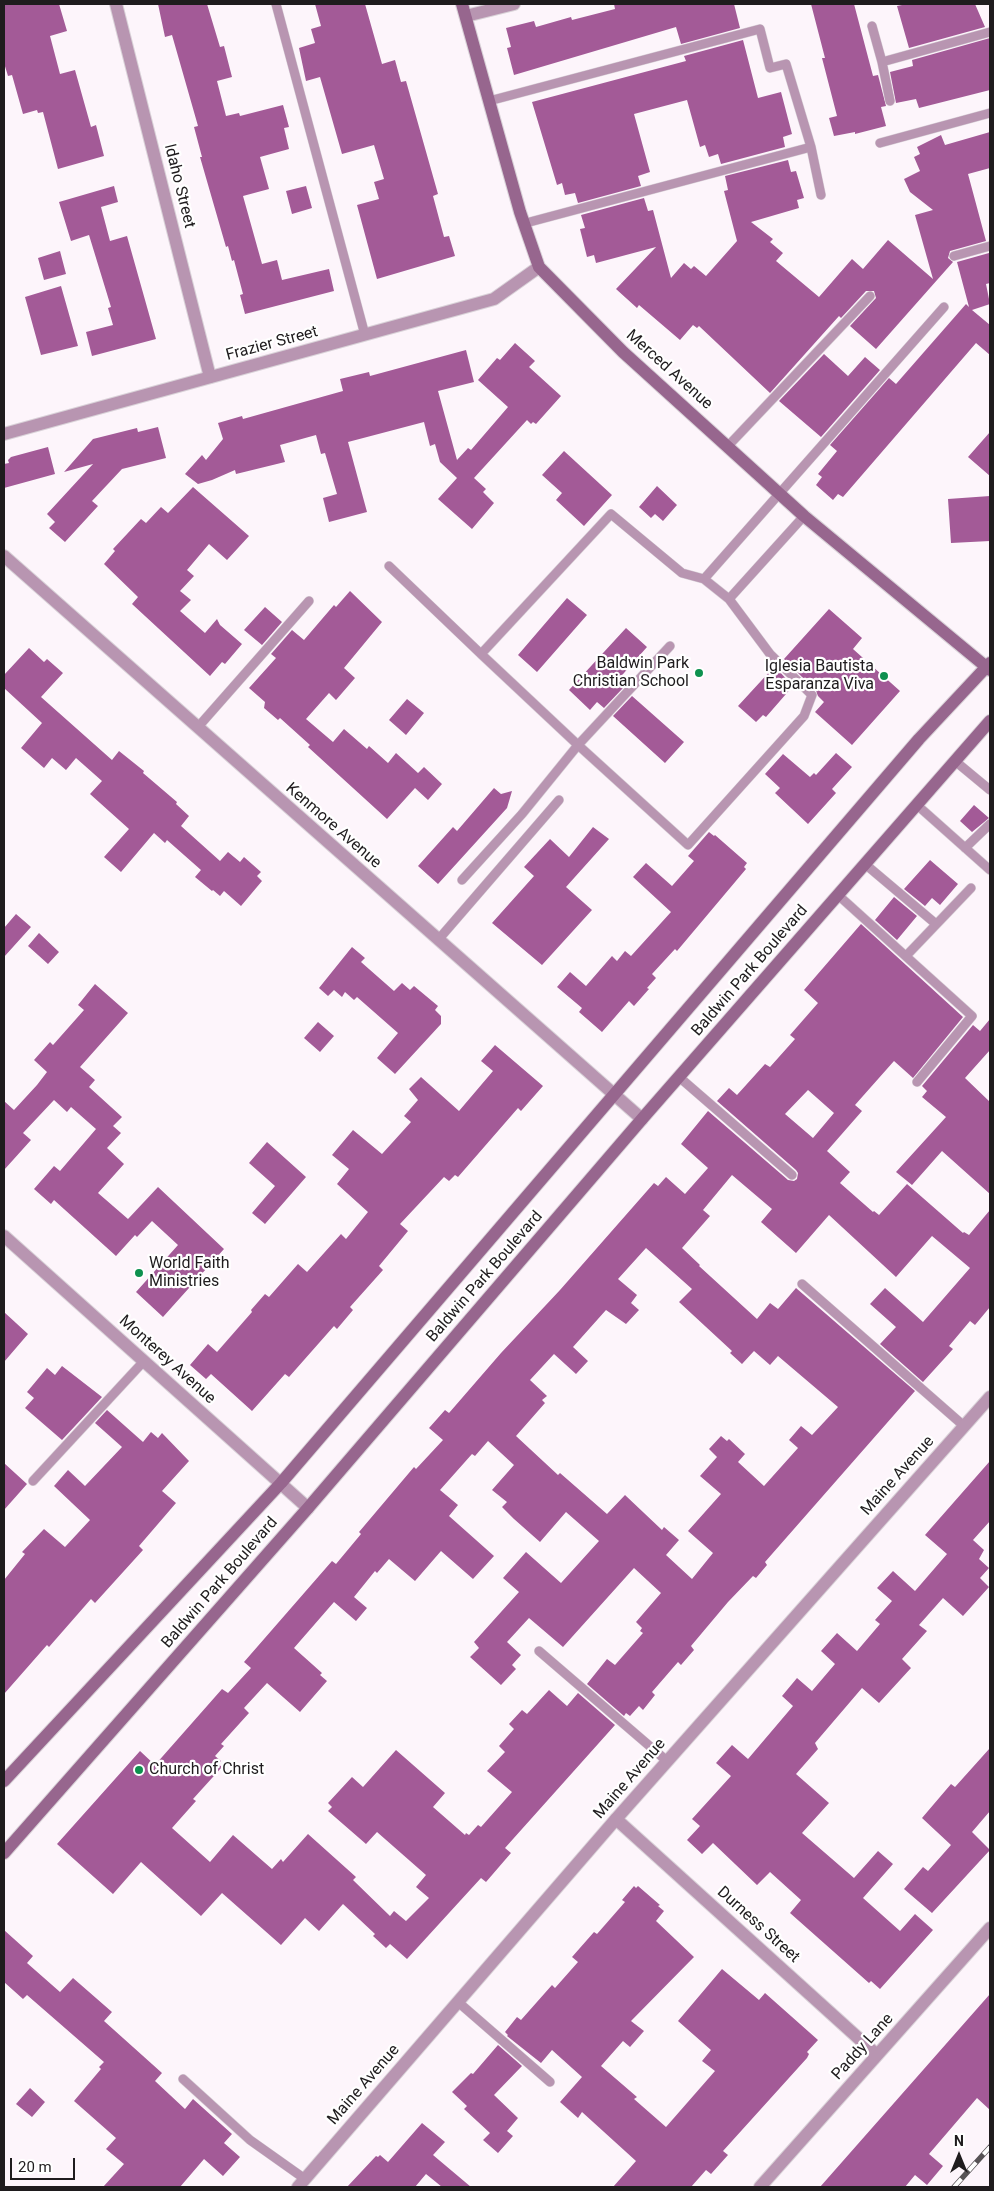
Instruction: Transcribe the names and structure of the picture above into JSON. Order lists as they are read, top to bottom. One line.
{"streets":{"main road":["Merced Avenue","Baldwin Park Boulevard"],"street":["Idaho Street","Frazier Street","Kenmore Avenue","Monterey Avenue","Maine Avenue","Durness Street","Paddy Lane"]},"crossings":[["Idaho Street","Frazier Street"],["Frazier Street","Merced Avenue"],["Merced Avenue","Baldwin Park Boulevard"],["Kenmore Avenue","Baldwin Park Boulevard"],["Baldwin Park Boulevard","Monterey Avenue"],["Maine Avenue","Durness Street"],["Durness Street","Paddy Lane"]],"places":["Baldwin Park Christian School","Iglesia Bautista Esparanza Viva","World Faith Ministries","Church of Christ"],"scale_bar":"20 m","north":"top"}
